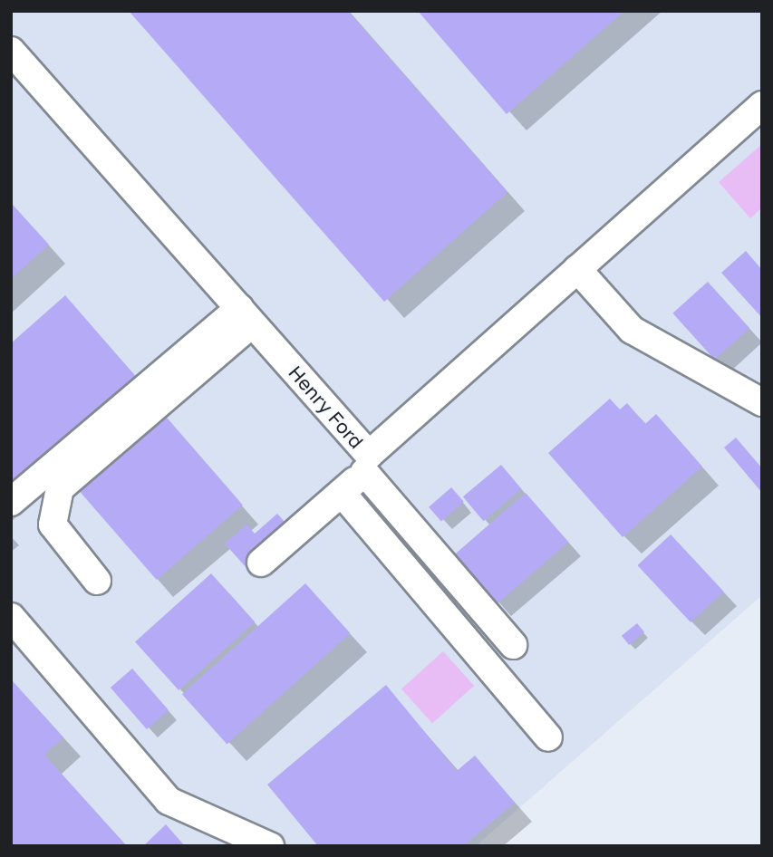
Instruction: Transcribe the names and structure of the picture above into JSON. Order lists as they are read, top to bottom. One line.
{"streets":{"street":["Henry Ford"]}}
